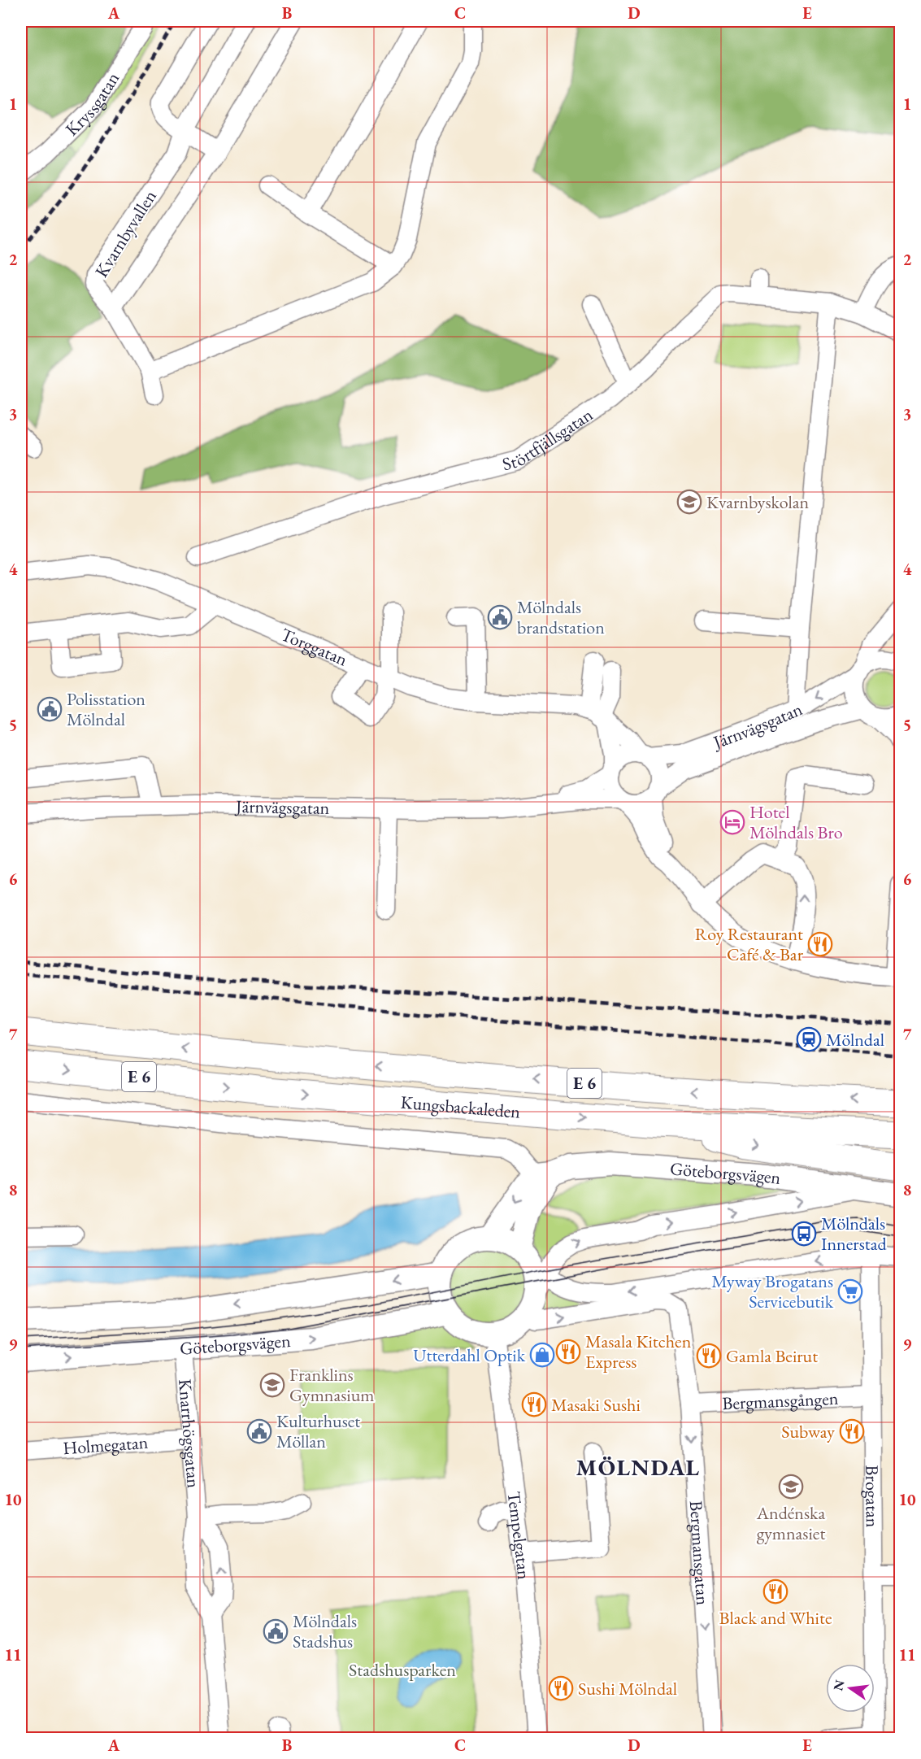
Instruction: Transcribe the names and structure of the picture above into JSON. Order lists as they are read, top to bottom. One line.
{"streets":{"highway":["E 6","Kungsbackaleden"],"main road":["Göteborgsvägen"],"street":["Kryssgatan","Kvarnbyvallen","Störtfjällsgatan","Torggatan","Järnvägsgatan","Bergmansgången","Knarrhögsgatan","Holmegatan","Brogatan","Tempelgatan","Bergmansgatan"]},"crossings":[["Göteborgsvägen","Knarrhögsgatan"],["Göteborgsvägen","Tempelgatan"],["Göteborgsvägen","Bergmansgatan"],["Bergmansgången","Brogatan"],["Bergmansgången","Bergmansgatan"],["Knarrhögsgatan","Holmegatan"],["Tempelgatan","Bergmansgatan"]],"districts":["MÖLNDAL"],"parks":["Stadshusparken"],"places":{"school or university":["Kvarnbyskolan","Franklins Gymnasium","Andénska gymnasiet"],"public building":["Mölndals brandstation","Polisstation Mölndal","Kulturhuset Möllan","Mölndals Stadshus"],"hotel":["Hotel Mölndals Bro"],"restaurant":["Roy Restaurant Café & Bar","Masala Kitchen Express","Gamla Beirut","Masaki Sushi","Subway","Black and White","Sushi Mölndal"],"station":["Mölndal"],"bus stop":["Mölndals Innerstad"],"supermarket":["Myway Brogatans Servicebutik"],"shop":["Utterdahl Optik"]},"north":"left","grid":{"columns":["A","B","C","D","E"],"rows":["1","2","3","4","5","6","7","8","9","10","11"]}}
